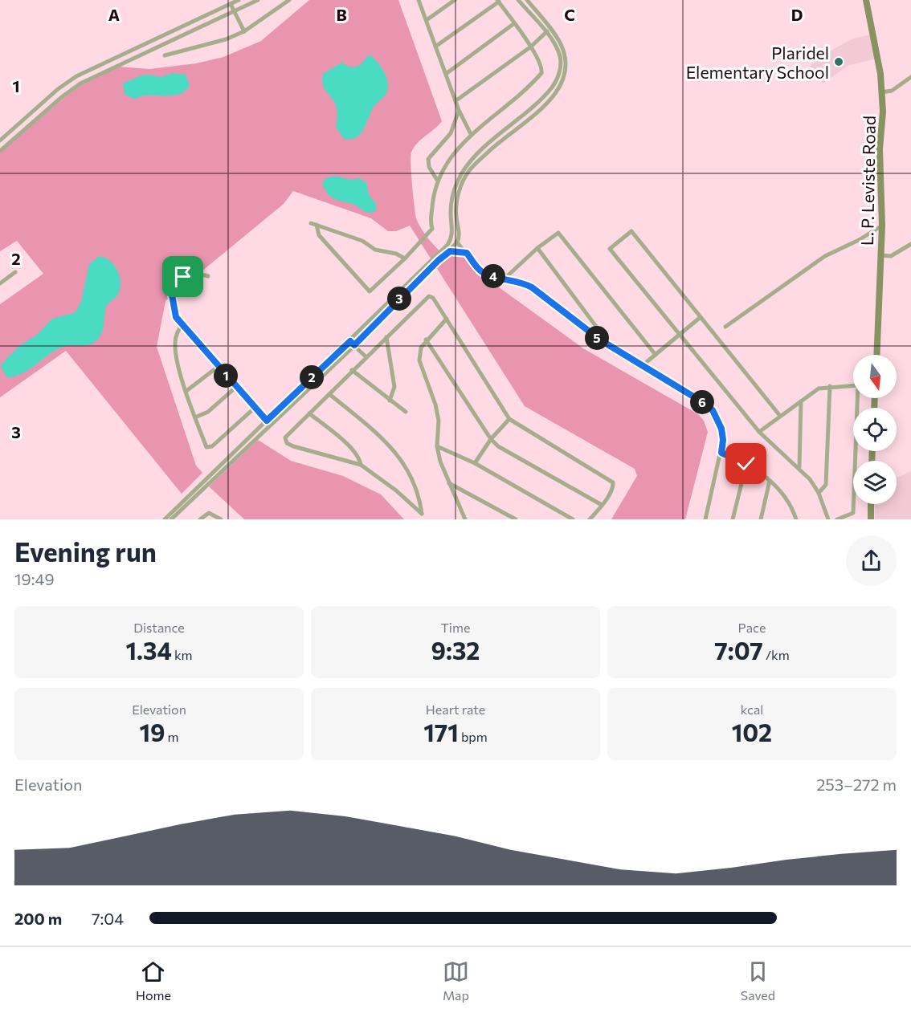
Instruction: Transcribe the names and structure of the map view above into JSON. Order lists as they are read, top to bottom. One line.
{"streets":{"main road":["L. P. Leviste Road"]},"places":["Plaridel Elementary School"],"north":"bottom","page":{"pins":["4","3","5","1","2","6"],"heading":["Evening run","19:49"],"stats":[["Distance","1.34 km"],["Time","9:32"],["Pace","7:07 /km"],["Elevation","19 m"],["Heart rate","171 bpm"],["kcal","102"]],"chart":["Elevation","253–272 m"],"list":[{"name":"200 m","note":"7:04"}],"tabs":["Home","Map","Saved"]},"grid":{"columns":["A","B","C","D"],"rows":["1","2","3"]}}
